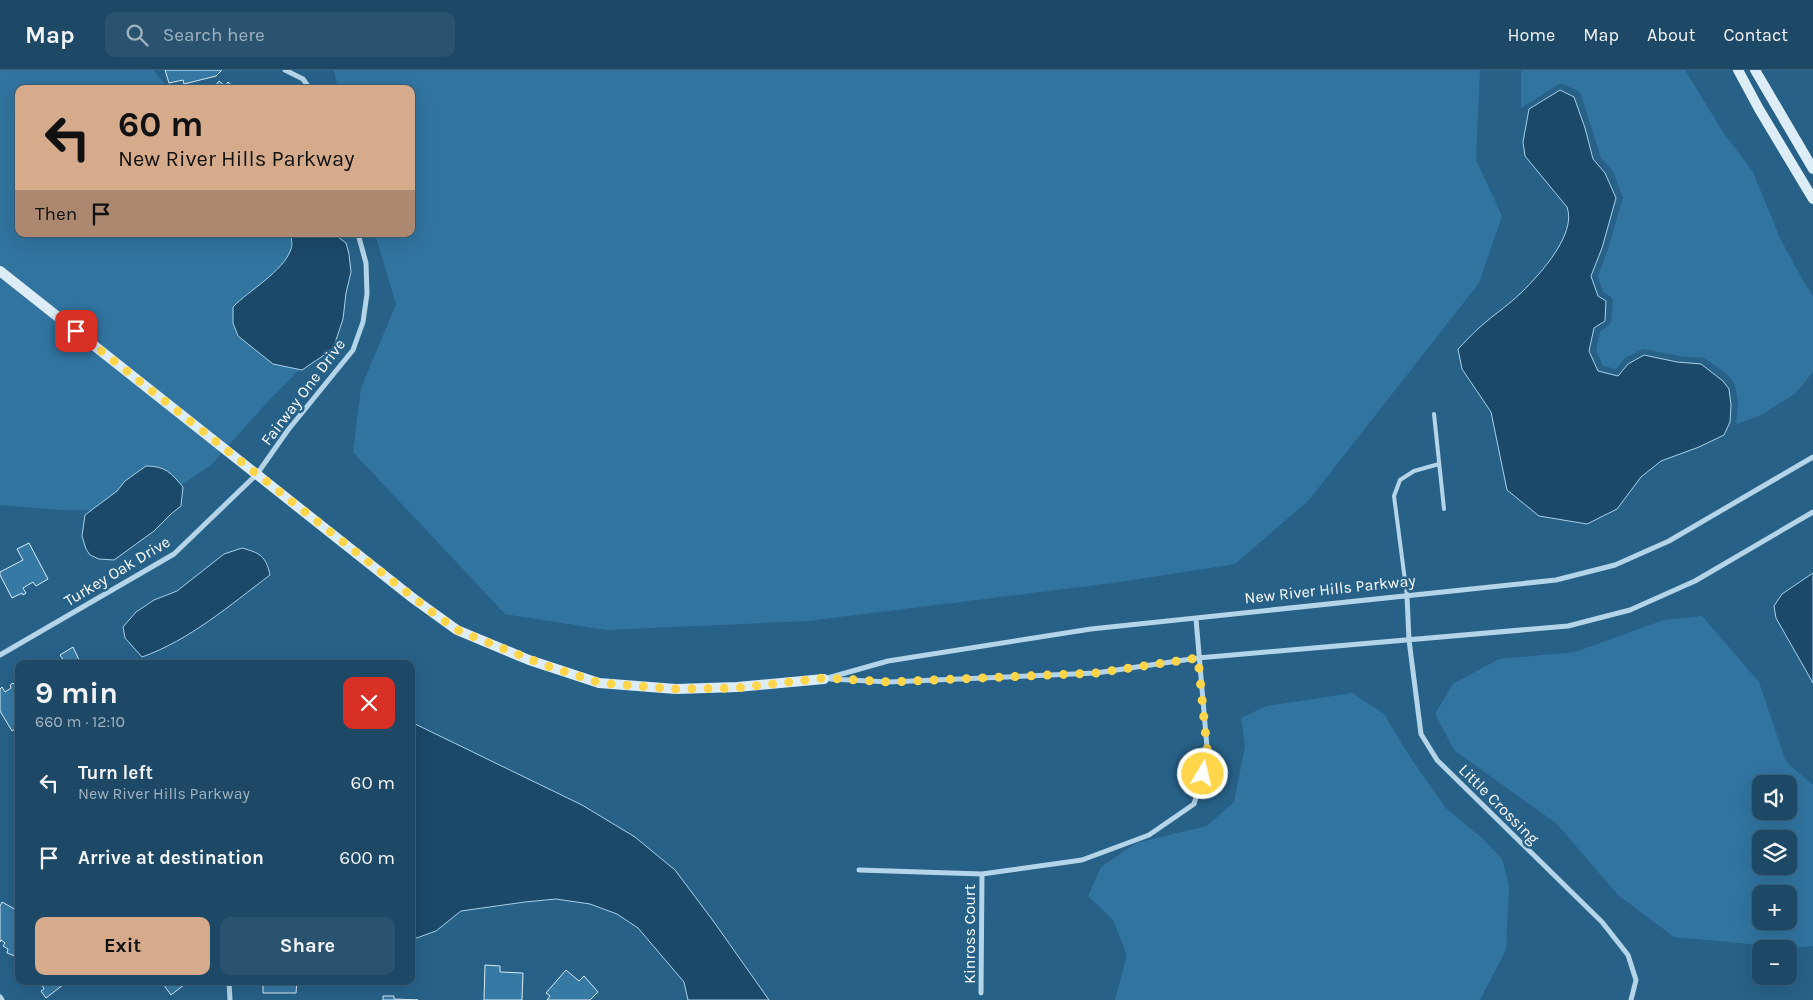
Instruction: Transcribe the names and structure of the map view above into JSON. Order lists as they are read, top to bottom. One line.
{"streets":{"street":["Fairway One Drive","Turkey Oak Drive","New River Hills Parkway","Little Crossing","Kinross Court"]},"crossings":[["Fairway One Drive","Turkey Oak Drive"],["Fairway One Drive","New River Hills Parkway"],["Turkey Oak Drive","New River Hills Parkway"],["New River Hills Parkway","Little Crossing"]],"page":{"header":"Map","search":"Search here","nav":["Home","Map","About","Contact"],"turn":["60 m","New River Hills Parkway"],"then":"Then","heading":["9 min","660 m · 12:10"],"list":[{"name":"Turn left","note":"New River Hills Parkway","value":"60 m"},{"name":"Arrive at destination","value":"600 m"}],"map_buttons":["+","−"],"buttons":["Exit","Share"]}}
